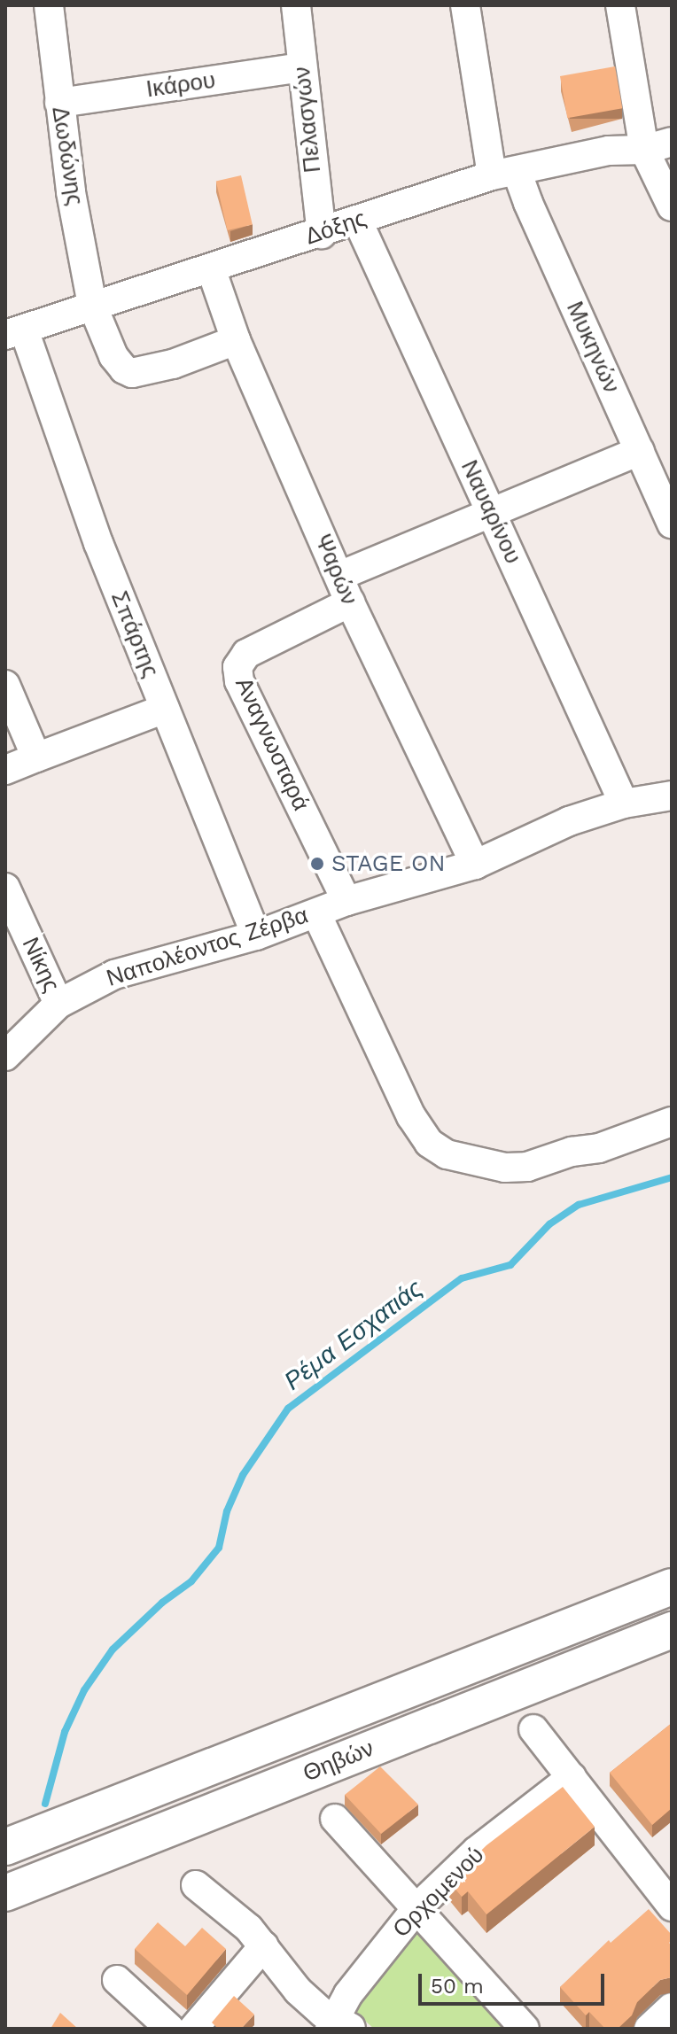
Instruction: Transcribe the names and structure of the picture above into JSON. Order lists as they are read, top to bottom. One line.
{"streets":{"main road":["Θηβών"],"street":["Ικάρου","Πελασγών","Δωδώνης","Δόξης","Μυκηνών","Ναυαρίνου","Ψαρών","Σπάρτης","Αναγνωσταρά","Ναπολέοντος Ζέρβα","Νίκης","Ορχομενού"]},"crossings":[["Ικάρου","Πελασγών"],["Ικάρου","Δωδώνης"],["Πελασγών","Δόξης"],["Δωδώνης","Δόξης"],["Δωδώνης","Ψαρών"],["Δόξης","Μυκηνών"],["Δόξης","Ναυαρίνου"],["Δόξης","Ψαρών"],["Δόξης","Σπάρτης"],["Ναυαρίνου","Ναπολέοντος Ζέρβα"],["Ψαρών","Αναγνωσταρά"],["Ψαρών","Ναπολέοντος Ζέρβα"],["Σπάρτης","Ναπολέοντος Ζέρβα"],["Αναγνωσταρά","Ναπολέοντος Ζέρβα"],["Ναπολέοντος Ζέρβα","Νίκης"]],"water":["Ρέμα Εσχατιάς"],"places":["STAGE ON"],"scale_bar":"50 m"}
